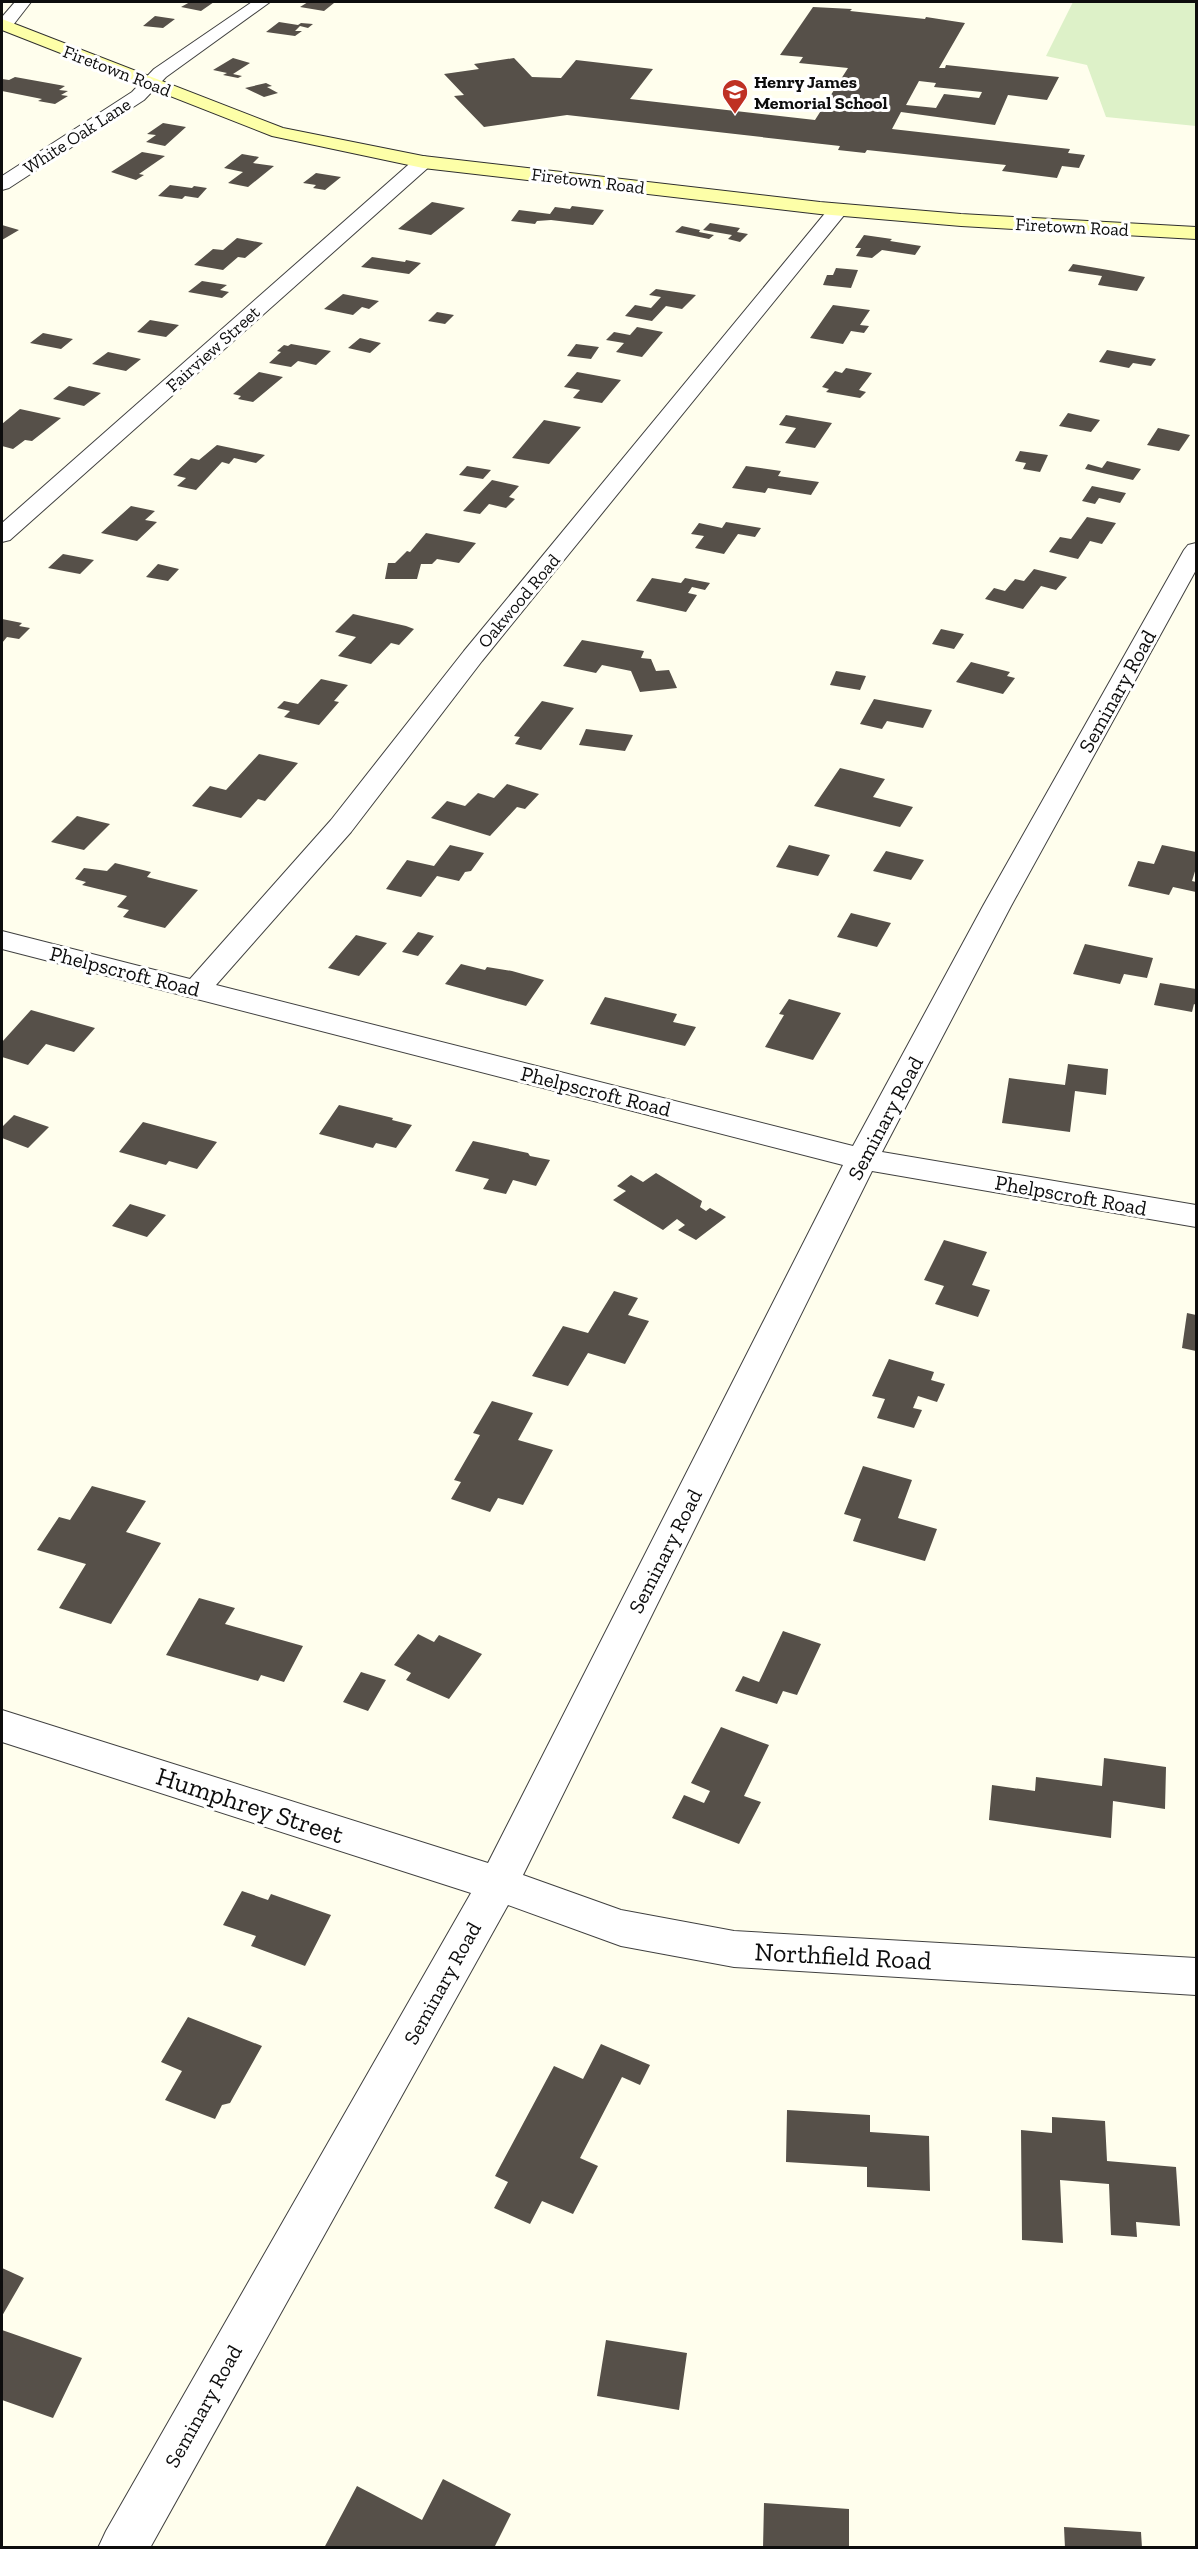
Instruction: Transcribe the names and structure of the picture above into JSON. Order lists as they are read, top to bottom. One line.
{"streets":{"street":["Firetown Road","White Oak Lane","Fairview Street","Oakwood Road","Seminary Road","Phelpscroft Road","Humphrey Street","Northfield Road"]},"crossings":[["Firetown Road","White Oak Lane"],["Firetown Road","Fairview Street"],["Firetown Road","Oakwood Road"],["Oakwood Road","Phelpscroft Road"],["Seminary Road","Phelpscroft Road"],["Seminary Road","Humphrey Street"],["Seminary Road","Northfield Road"],["Humphrey Street","Northfield Road"]],"places":{"school or university":["Henry James Memorial School"]}}
